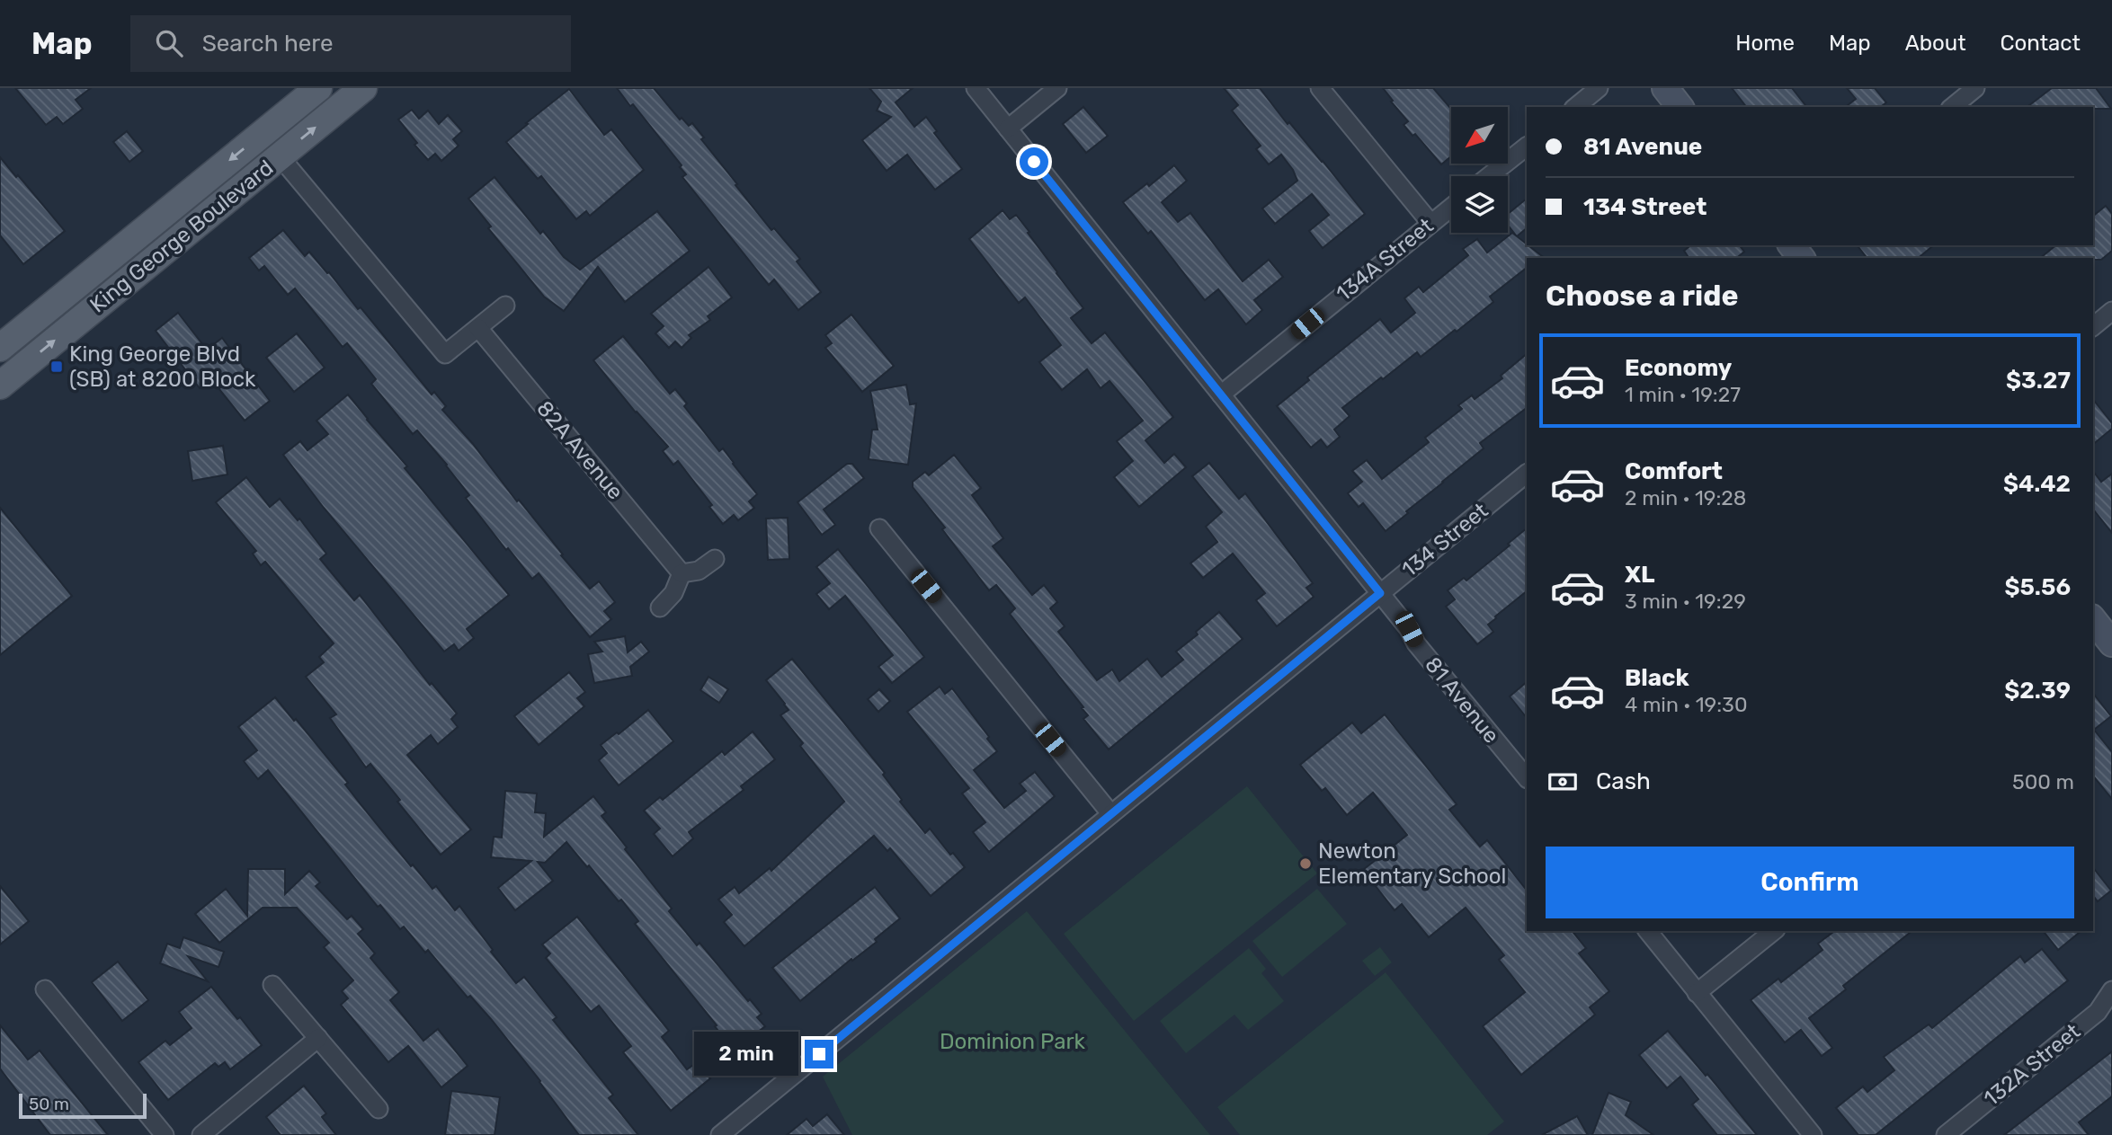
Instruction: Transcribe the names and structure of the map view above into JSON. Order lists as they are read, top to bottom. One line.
{"streets":{"main road":["King George Boulevard"],"street":["134A Street","82A Avenue","134 Street","81 Avenue","132A Street"]},"crossings":[["134A Street","81 Avenue"],["134 Street","81 Avenue"]],"parks":["Dominion Park"],"places":{"transit":["King George Blvd (SB) at 8200 Block"],"other":["Newton Elementary School"]},"scale_bar":"50 m","north":"bottom left","page":{"header":"Map","search":"Search here","nav":["Home","Map","About","Contact"],"banner":["81 Avenue","134 Street"],"heading":"Choose a ride","list":[{"name":"Economy","note":"1 min · 19:27","value":"$3.27"},{"name":"Comfort","note":"2 min · 19:28","value":"$4.42"},{"name":"XL","note":"3 min · 19:29","value":"$5.56"},{"name":"Black","note":"4 min · 19:30","value":"$2.39"}],"pay":["Cash","500 m"],"buttons":"Confirm","bubble":"2 min","scale":"50 m"}}
